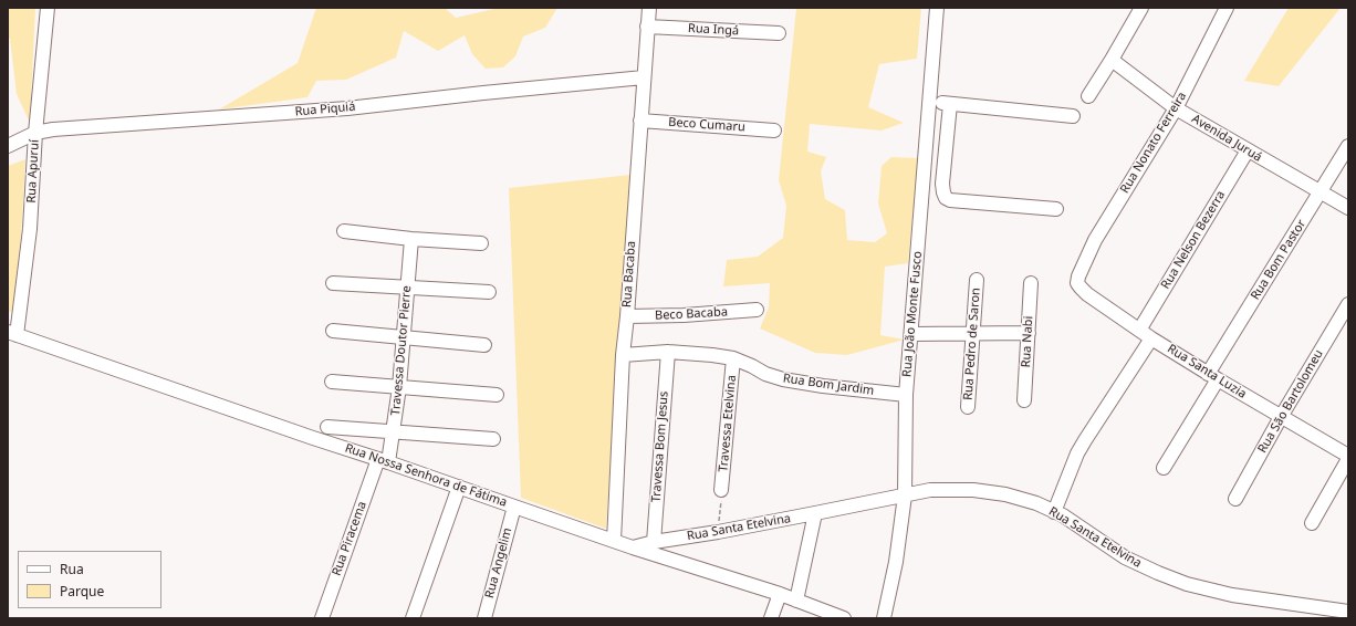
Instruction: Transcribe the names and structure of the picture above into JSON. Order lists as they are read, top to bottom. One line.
{"streets":{"street":["Rua Ingá","Rua Piquiá","Beco Cumaru","Avenida Juruá","Rua Nonato Ferreira","Rua Apuruí","Rua Nelson Bezerra","Rua Bom Pastor","Rua Bacaba","Beco Bacaba","Rua João Monte Fusco","Rua Nabi","Rua Pedro de Saron","Travessa Doutor Pierre","Rua Santa Luzia","Rua Bom Jardim","Rua São Bartolomeu","Travessa Etelvina","Travessa Bom Jesus","Rua Nossa Senhora de Fátima","Rua Santa Etelvina","Rua Piracema","Rua Angelim"]},"crossings":[["Rua Ingá","Rua Bacaba"],["Rua Piquiá","Rua Apuruí"],["Rua Piquiá","Rua Bacaba"],["Beco Cumaru","Rua Bacaba"],["Avenida Juruá","Rua Nonato Ferreira"],["Avenida Juruá","Rua Nelson Bezerra"],["Avenida Juruá","Rua Bom Pastor"],["Rua Nonato Ferreira","Rua Santa Luzia"],["Rua Apuruí","Rua Nossa Senhora de Fátima"],["Rua Nelson Bezerra","Rua Santa Luzia"],["Rua Bom Pastor","Rua Santa Luzia"],["Rua Bacaba","Beco Bacaba"],["Rua Bacaba","Rua Bom Jardim"],["Rua Bacaba","Rua Nossa Senhora de Fátima"],["Rua João Monte Fusco","Rua Bom Jardim"],["Rua João Monte Fusco","Rua Santa Etelvina"],["Travessa Doutor Pierre","Rua Nossa Senhora de Fátima"],["Travessa Doutor Pierre","Rua Piracema"],["Rua Santa Luzia","Rua São Bartolomeu"],["Rua Bom Jardim","Travessa Etelvina"],["Rua Bom Jardim","Travessa Bom Jesus"],["Travessa Bom Jesus","Rua Santa Etelvina"],["Rua Nossa Senhora de Fátima","Rua Santa Etelvina"],["Rua Nossa Senhora de Fátima","Rua Piracema"],["Rua Nossa Senhora de Fátima","Rua Angelim"]],"legend":["Rua","Parque"]}
